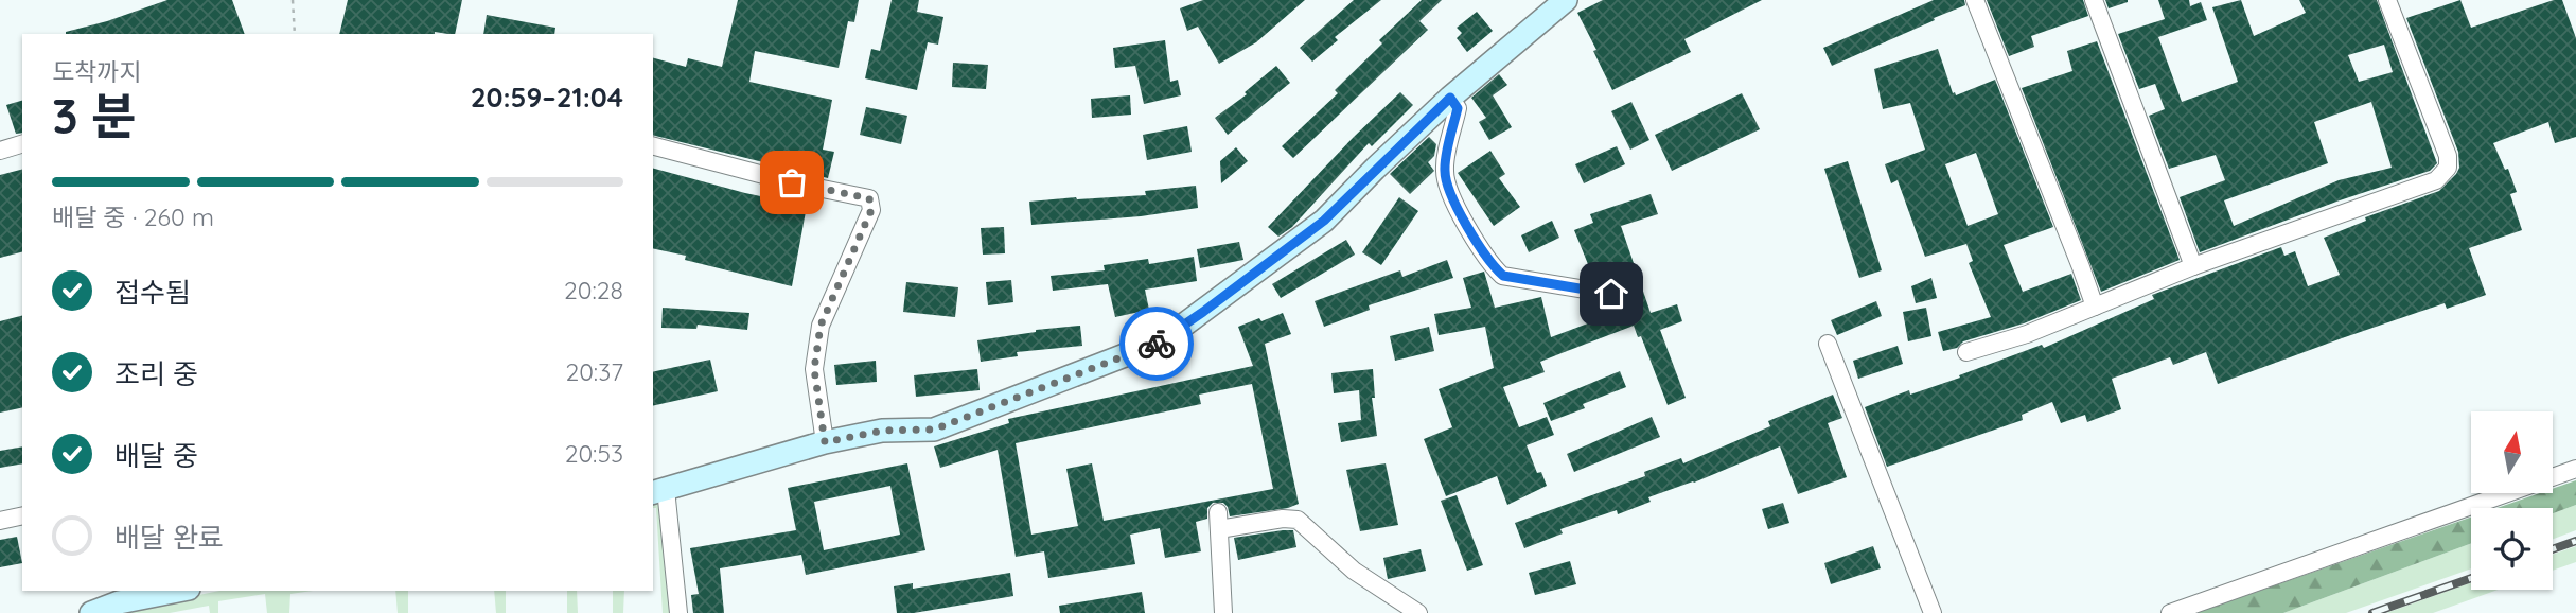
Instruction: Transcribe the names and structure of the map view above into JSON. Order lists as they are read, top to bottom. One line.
{"north":"top","page":{"heading":["3 분","도착까지","20:59–21:04"],"bar":"배달 중 · 260 m","list":[["접수됨","20:28"],["조리 중","20:37"],["배달 중","20:53"],"배달 완료"]}}
